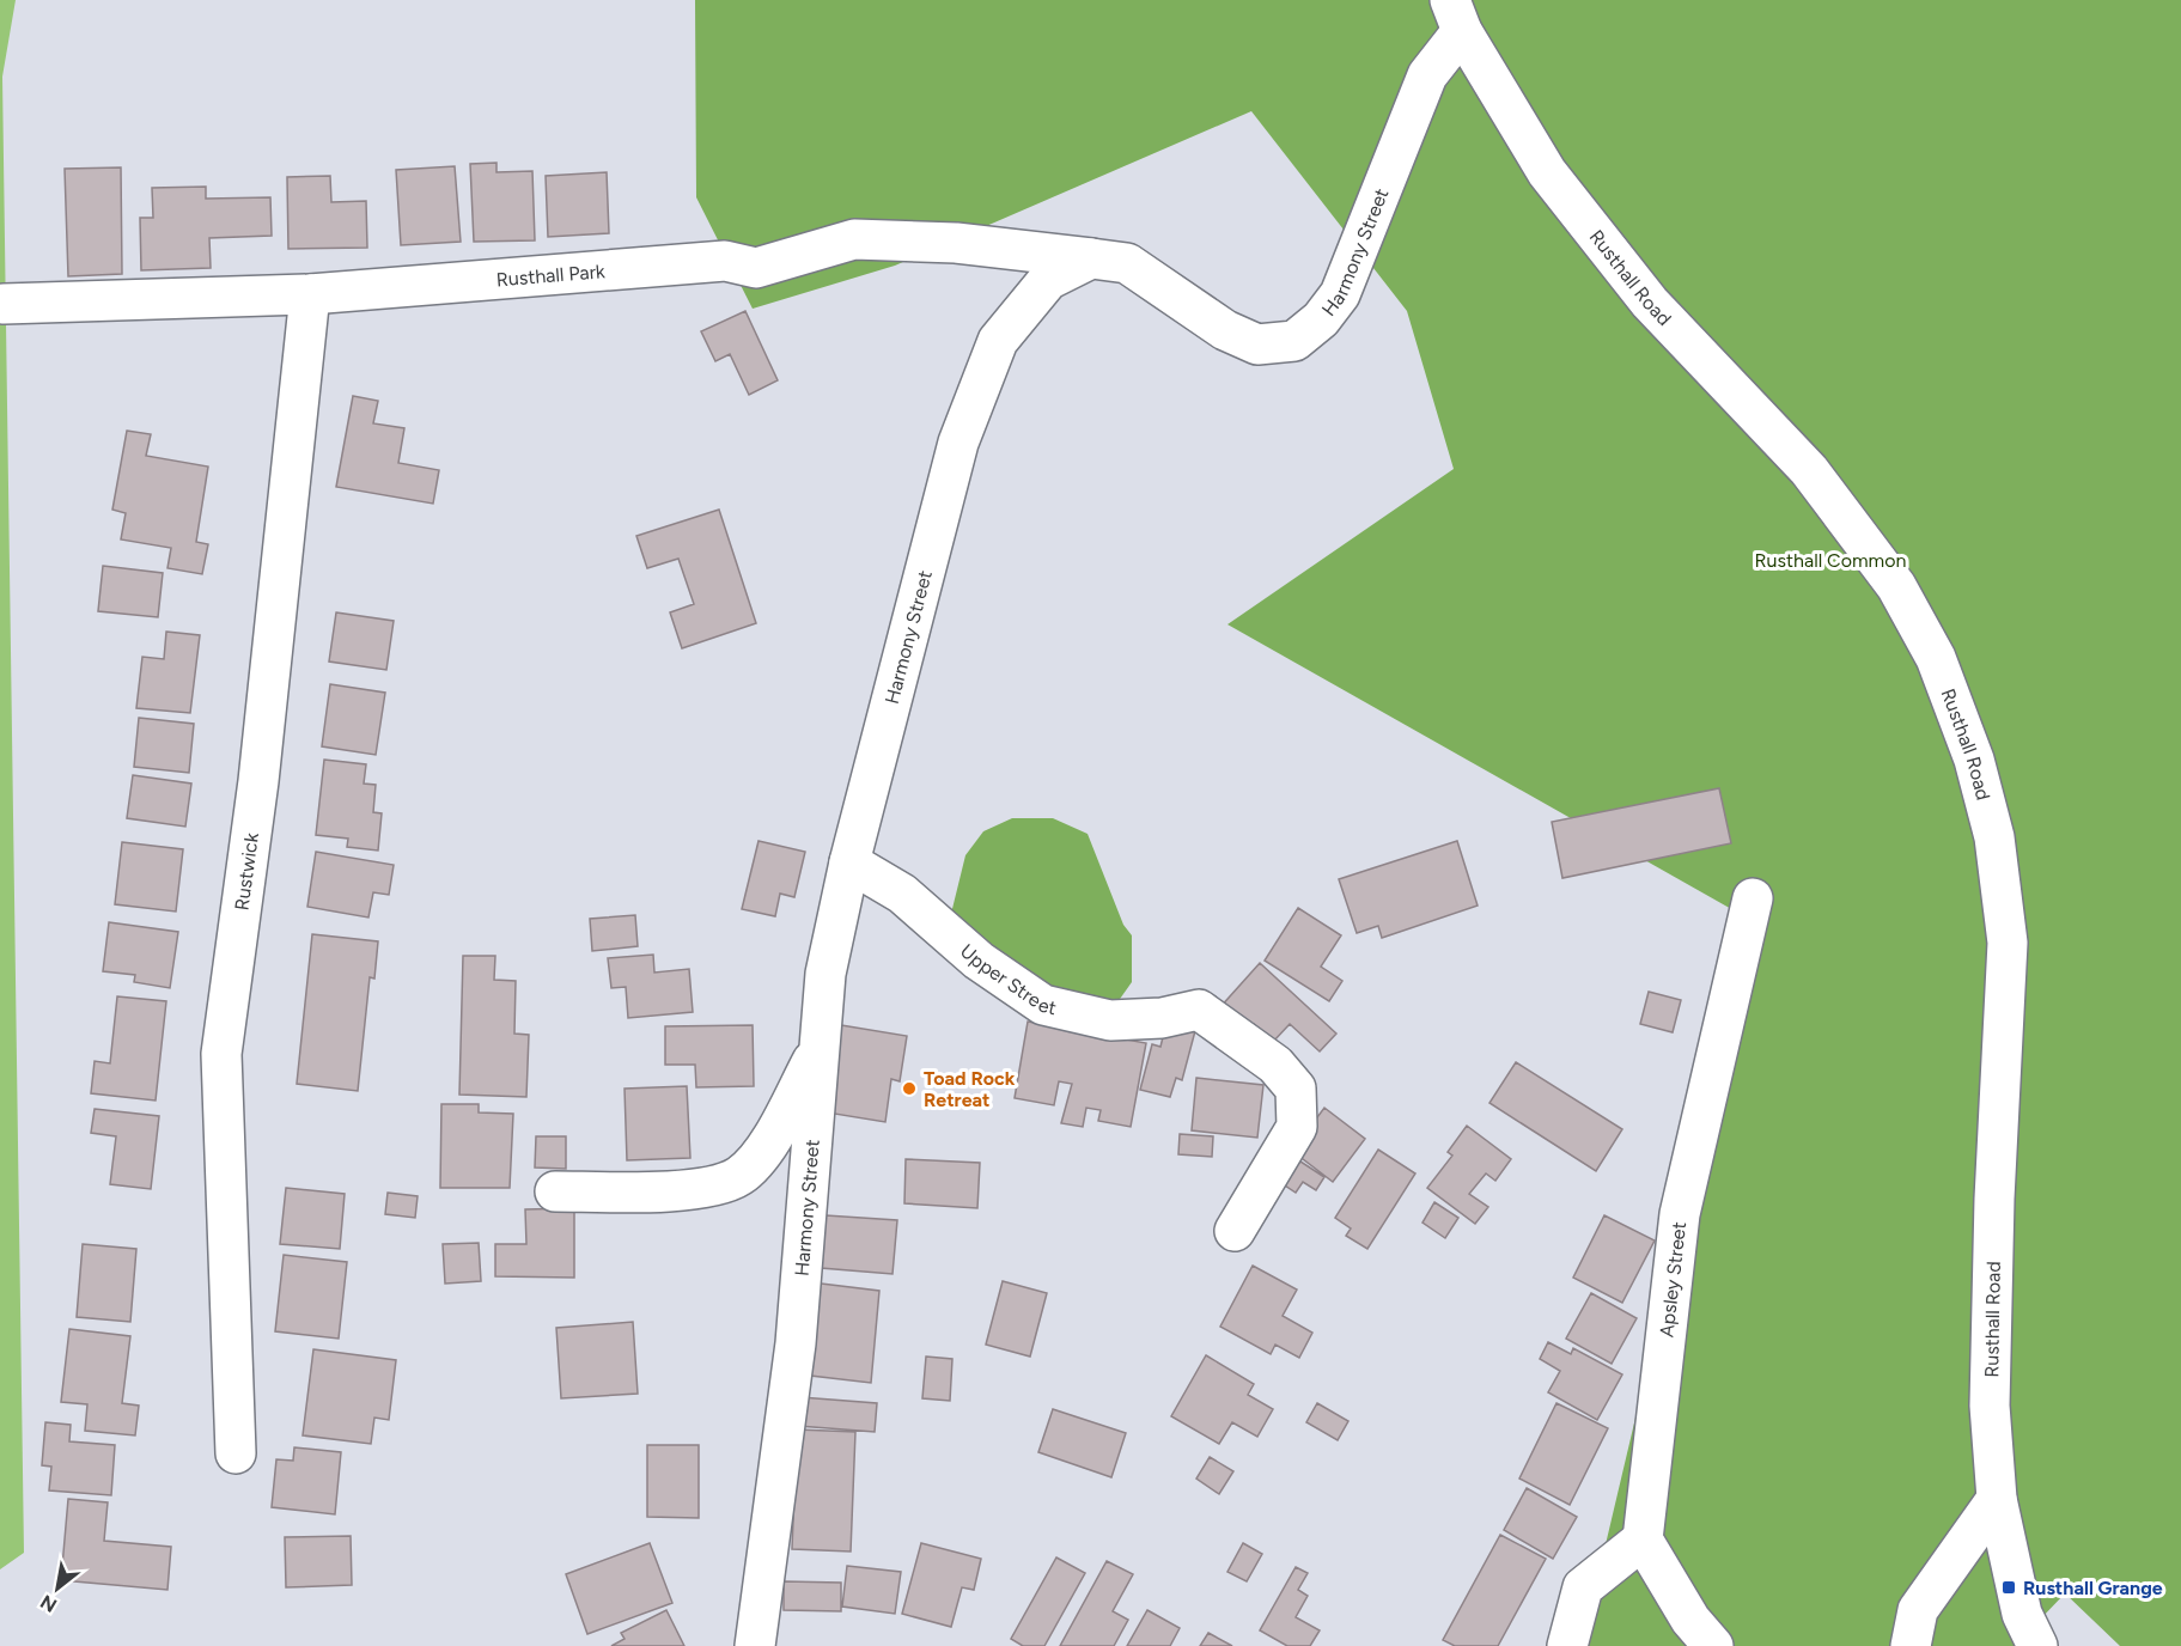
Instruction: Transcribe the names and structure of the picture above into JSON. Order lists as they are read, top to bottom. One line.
{"streets":{"street":["Harmony Street","Rusthall Park","Rusthall Road","Rustwick","Upper Street","Apsley Street"]},"crossings":[["Harmony Street","Rusthall Park"],["Harmony Street","Rusthall Road"],["Harmony Street","Upper Street"],["Rusthall Park","Rustwick"]],"parks":["Rusthall Common"],"places":{"other":["Toad Rock Retreat"],"transit":["Rusthall Grange"]},"north":"bottom left"}
